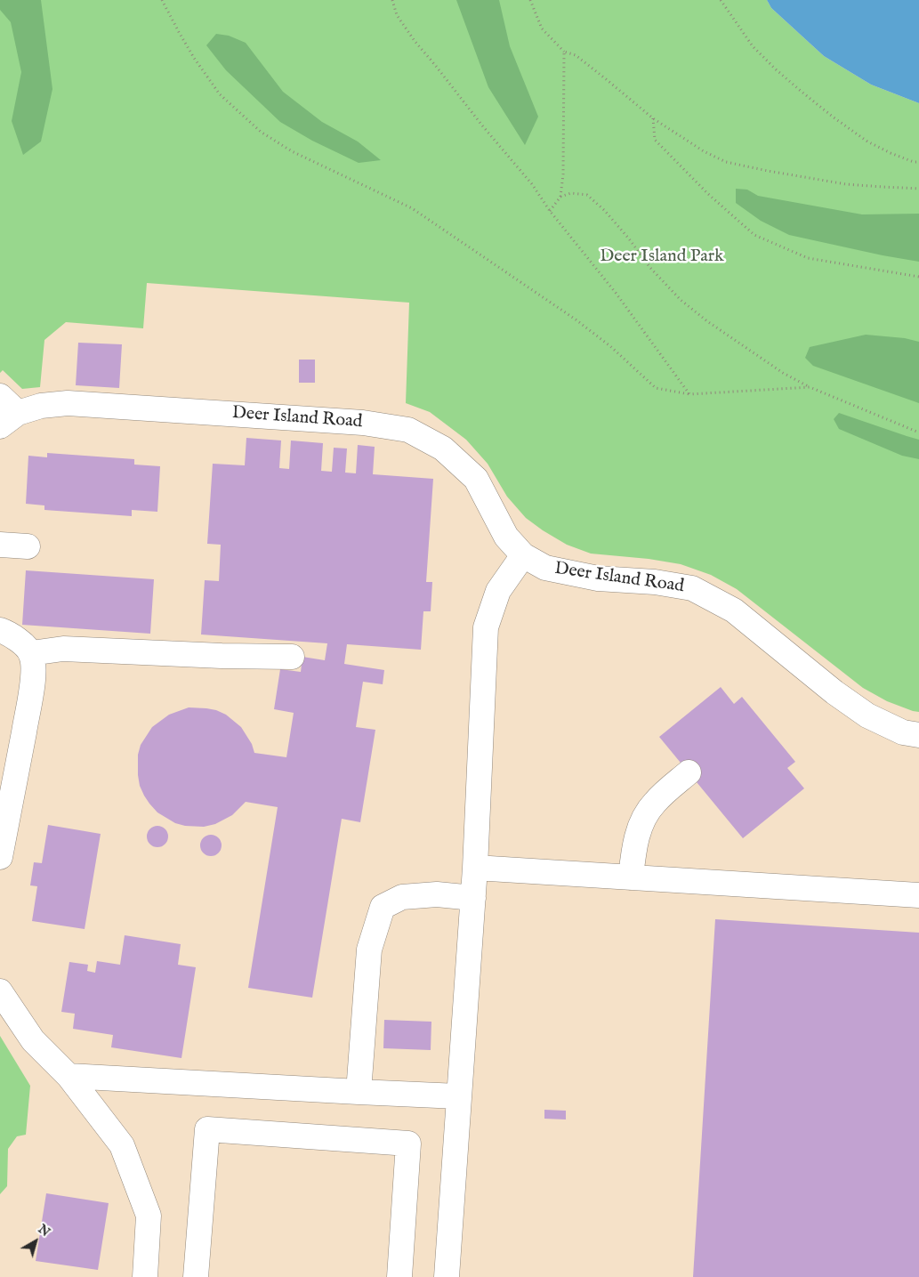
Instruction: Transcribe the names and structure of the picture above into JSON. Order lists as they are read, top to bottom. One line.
{"streets":{"street":["Deer Island Road"]},"parks":["Deer Island Park"],"north":"top right"}
